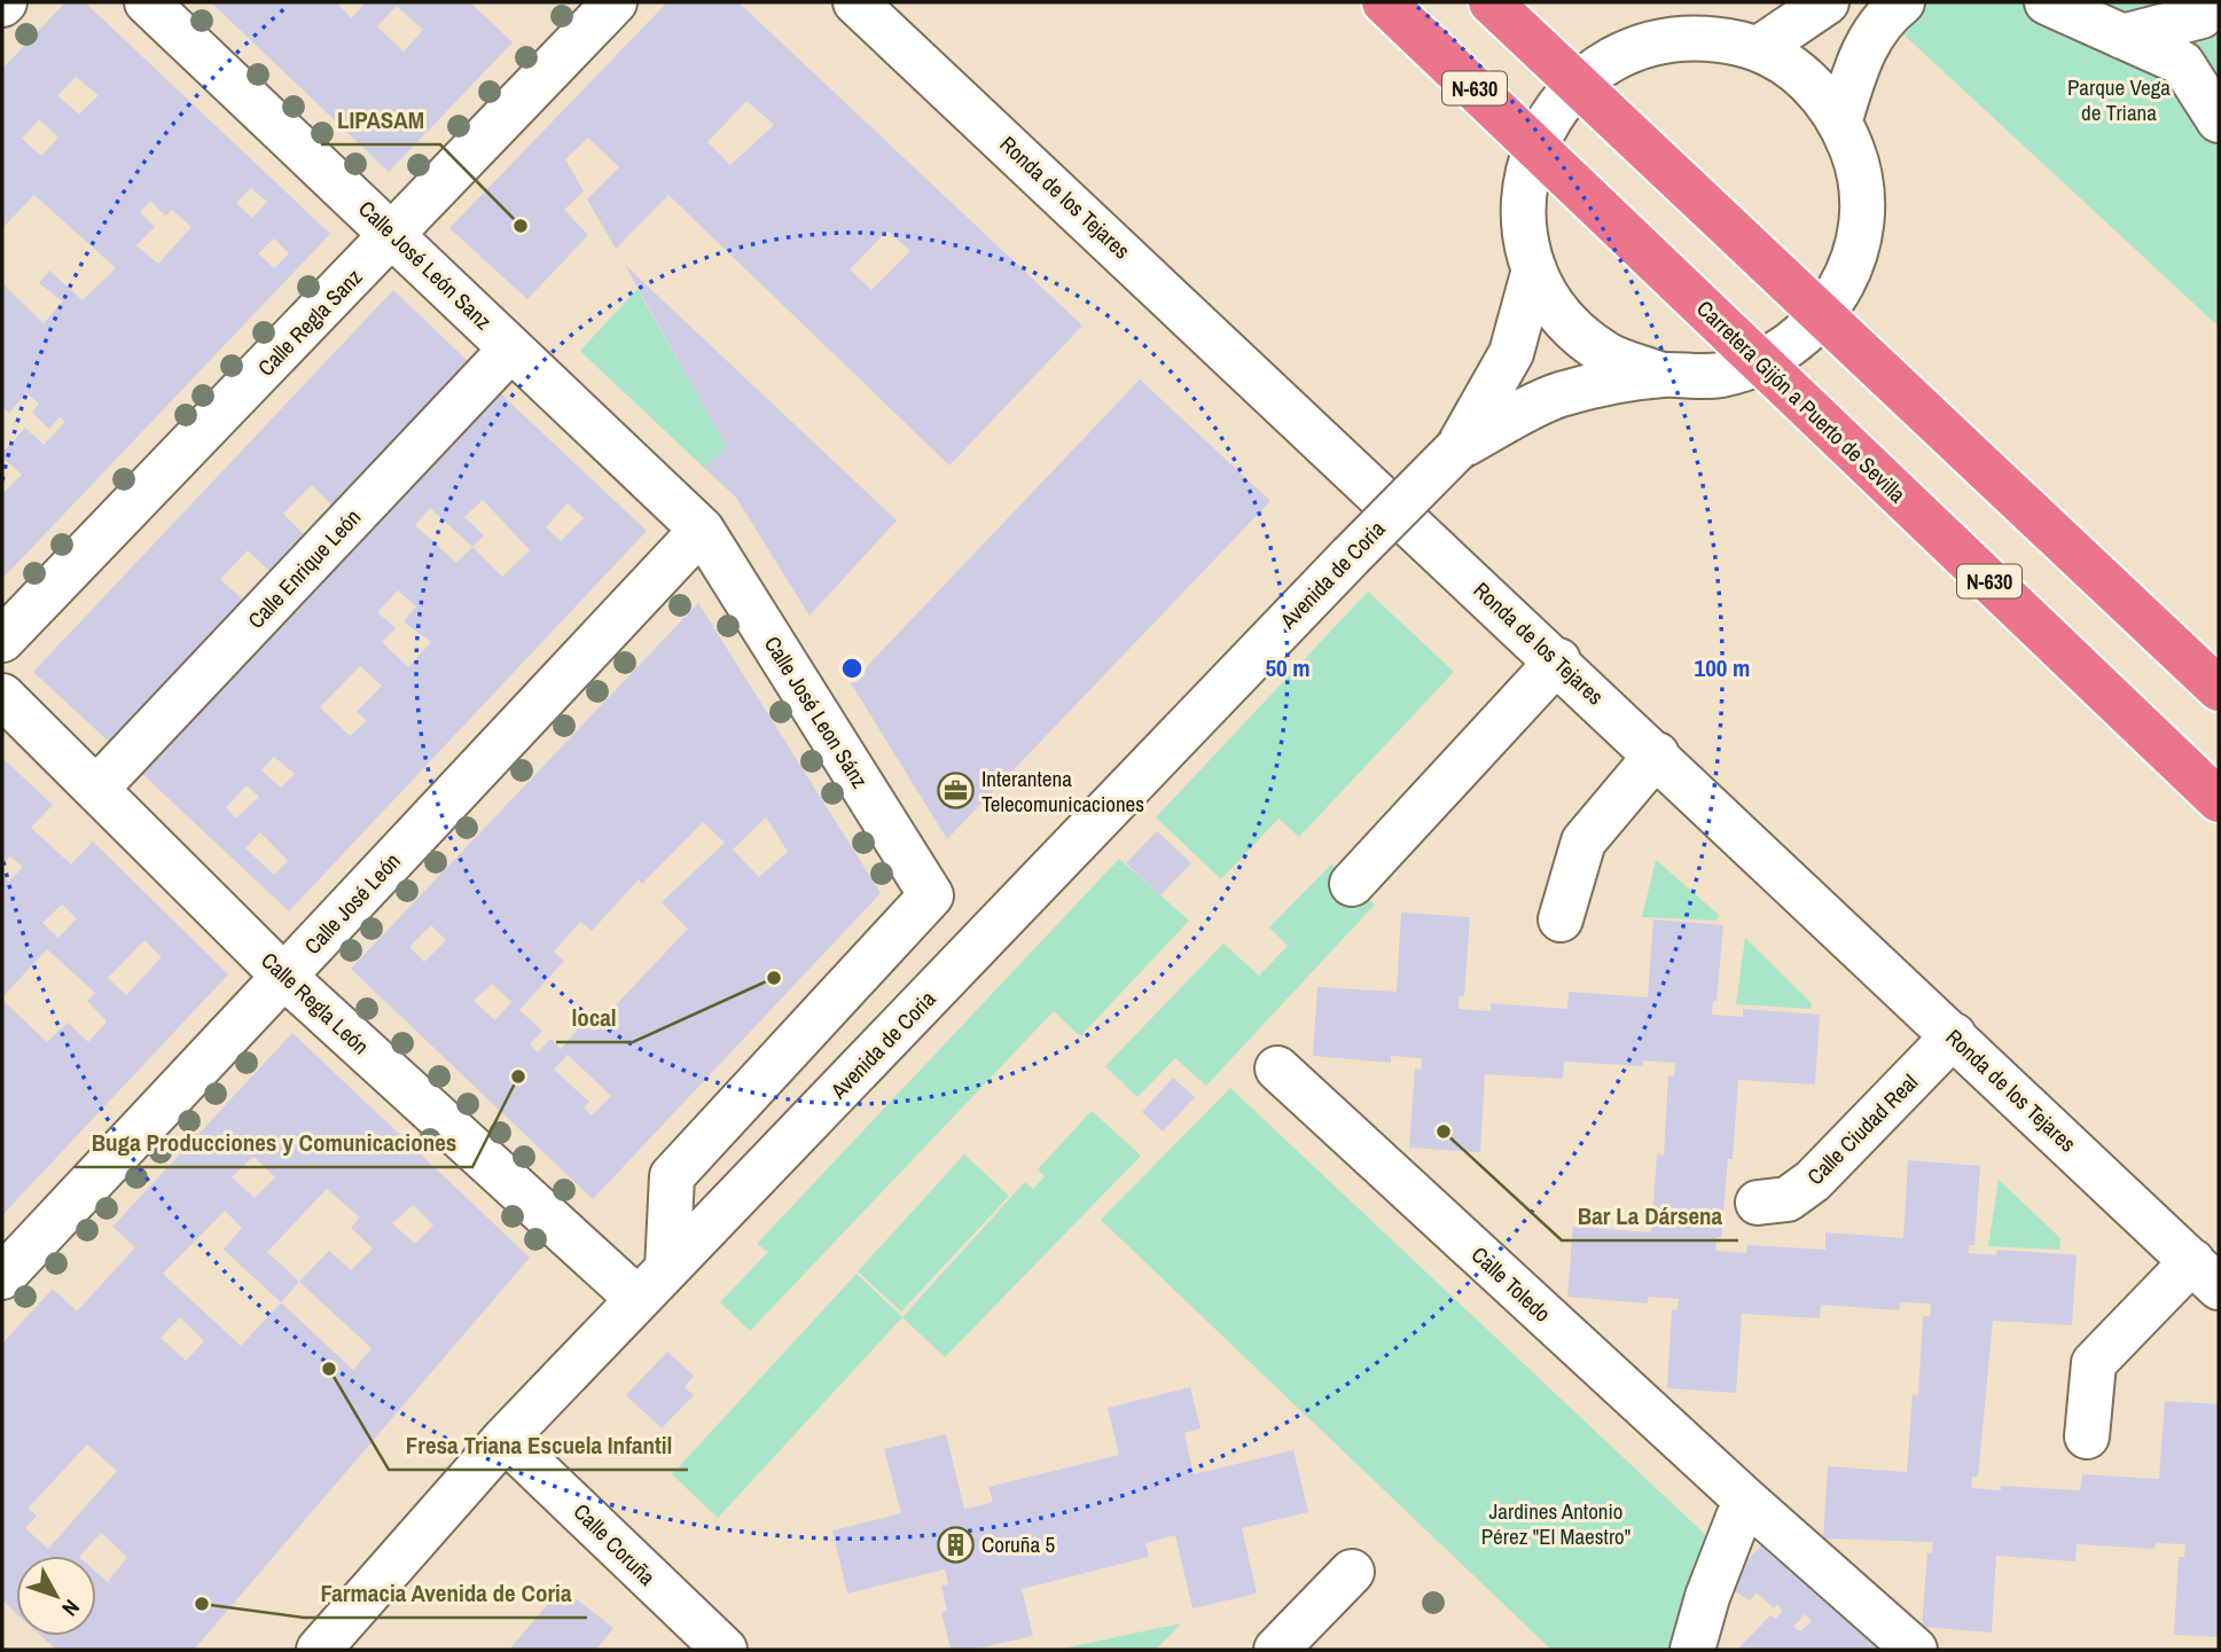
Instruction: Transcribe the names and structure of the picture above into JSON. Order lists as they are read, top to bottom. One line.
{"streets":{"highway":["N-630","Carretera Gijón a Puerto de Sevilla"],"street":["Ronda de los Tejares","Calle José León Sanz","Calle Regla Sanz","Calle Enrique León","Avenida de Coria","Calle José Leon Sánz","Calle José León","Calle Regla León","Calle Ciudad Real","Calle Toledo","Calle Coruña"]},"crossings":[["Ronda de los Tejares","Calle Ciudad Real"],["Calle José León Sanz","Calle Regla Sanz"],["Calle José León Sanz","Calle Enrique León"],["Calle José León Sanz","Calle José Leon Sánz"],["Calle José León Sanz","Calle José León"],["Calle Enrique León","Calle Regla León"],["Avenida de Coria","Calle José Leon Sánz"],["Avenida de Coria","Calle Regla León"],["Avenida de Coria","Calle Coruña"],["Calle José Leon Sánz","Calle José León"],["Calle José Leon Sánz","Calle Regla León"],["Calle José León","Calle Regla León"]],"parks":["Parque Vega de Triana","Jardines Antonio Pérez \"El Maestro\""],"places":{"other":["LIPASAM","local","Buga Producciones y Comunicaciones","Bar La Dársena","Fresa Triana Escuela Infantil","Farmacia Avenida de Coria"],"office":["Interantena Telecomunicaciones"],"building":["Coruña 5"]},"north":"bottom right","rings":["50 m","100 m"]}
